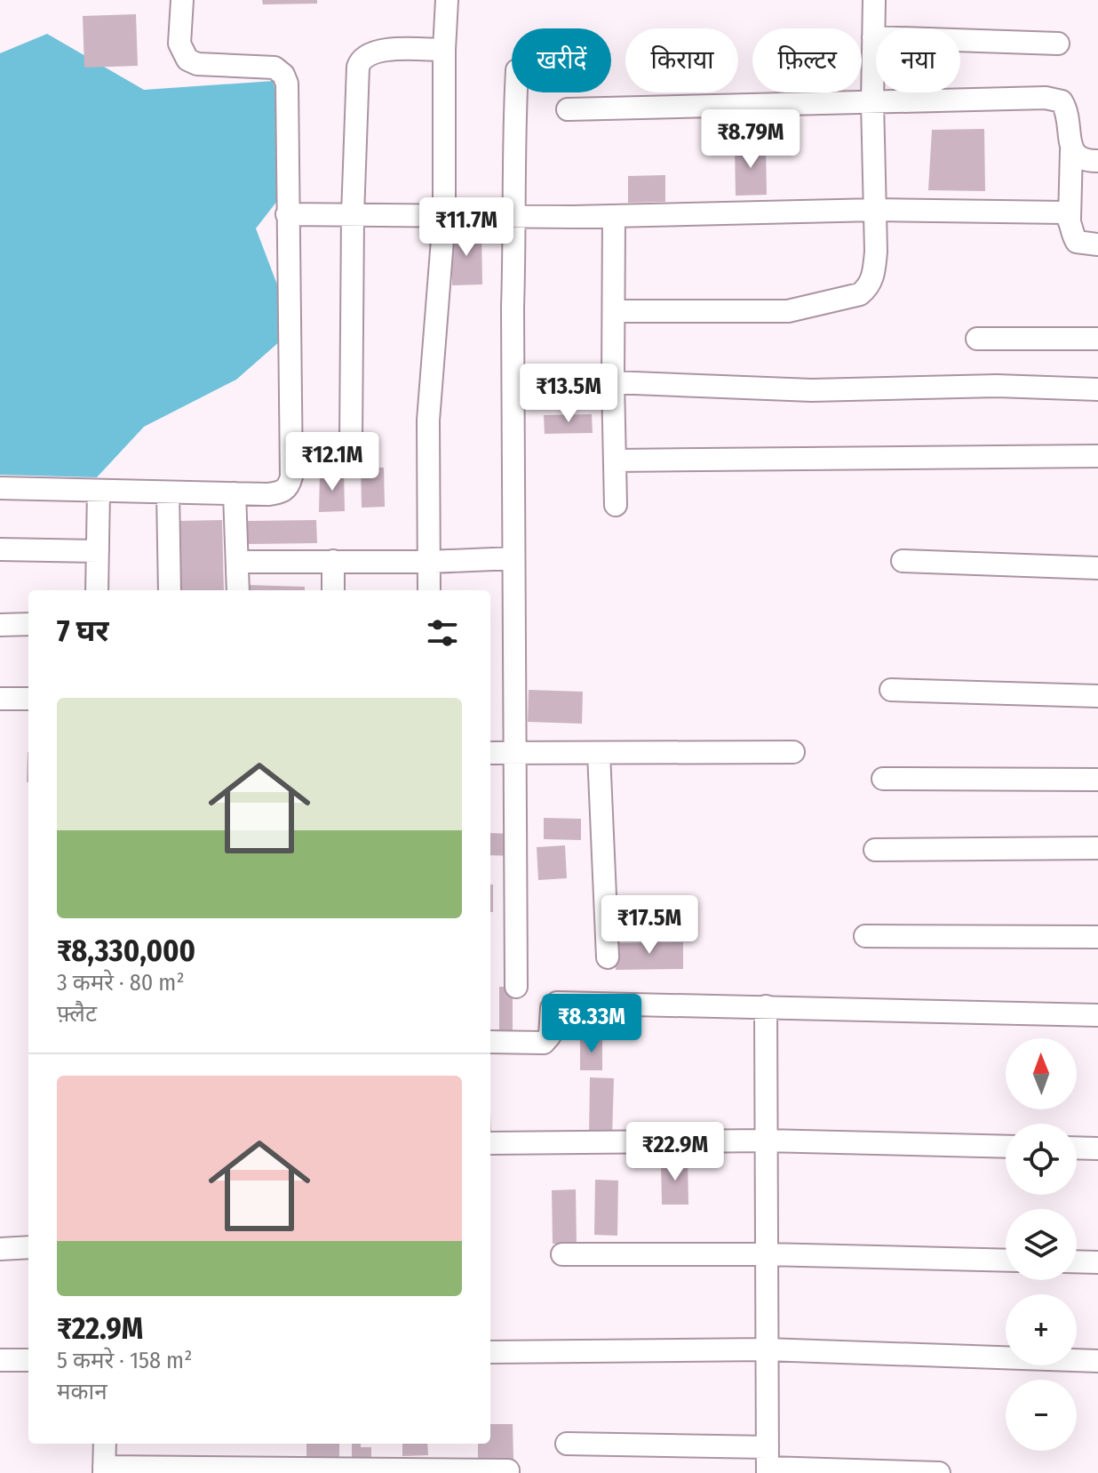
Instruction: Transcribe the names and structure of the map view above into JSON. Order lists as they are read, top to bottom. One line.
{"north":"top","page":{"chip":["खरीदें","किराया","फ़िल्टर","नया"],"price":["₹8.79M","₹11.7M","₹13.5M","₹12.1M","₹17.5M","₹8.33M","₹22.9M"],"heading":"7 घर","list":[{"name":"₹8,330,000","note":"3 कमरे · 80 m² · फ़्लैट"},{"name":"₹22.9M","note":"5 कमरे · 158 m² · मकान"}],"map_buttons":["+","−"]}}
